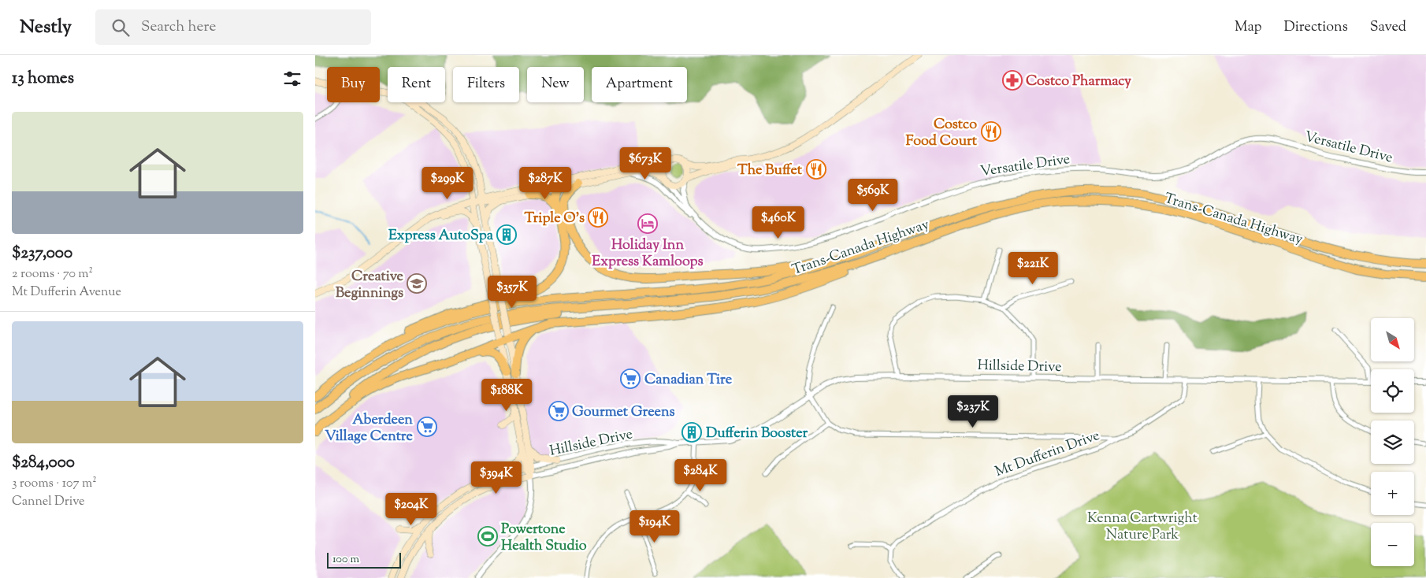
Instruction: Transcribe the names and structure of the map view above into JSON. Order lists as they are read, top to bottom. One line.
{"streets":{"highway":["Trans-Canada Highway"],"main road":["Hillside Drive"],"street":["Versatile Drive","Mt Dufferin Drive"]},"crossings":[["Hillside Drive","Mt Dufferin Drive"]],"parks":["Kenna Cartwright Nature Park"],"places":{"pharmacy":["Costco Pharmacy"],"restaurant":["Costco Food Court","The Buffet","Triple O's"],"hotel":["Holiday Inn Express Kamloops"],"building":["Express AutoSpa","Dufferin Booster"],"school or university":["Creative Beginnings"],"supermarket":["Canadian Tire","Gourmet Greens","Aberdeen Village Centre"],"sports":["Powertone Health Studio"]},"scale_bar":"100 m","north":"bottom right","page":{"header":"Nestly","search":"Search here","nav":["Map","Directions","Saved"],"heading":"13 homes","chip":["Buy","Rent","Filters","New","Apartment"],"list":[{"name":"$237,000","note":"2 rooms · 70 m² · Mt Dufferin Avenue"},{"name":"$284,000","note":"3 rooms · 107 m² · Cannel Drive"}],"price":["$673K","$299K","$287K","$569K","$460K","$221K","$357K","$188K","$237K","$284K","$394K","$204K","$194K"],"map_buttons":["+","−"],"scale":"100 m"}}
